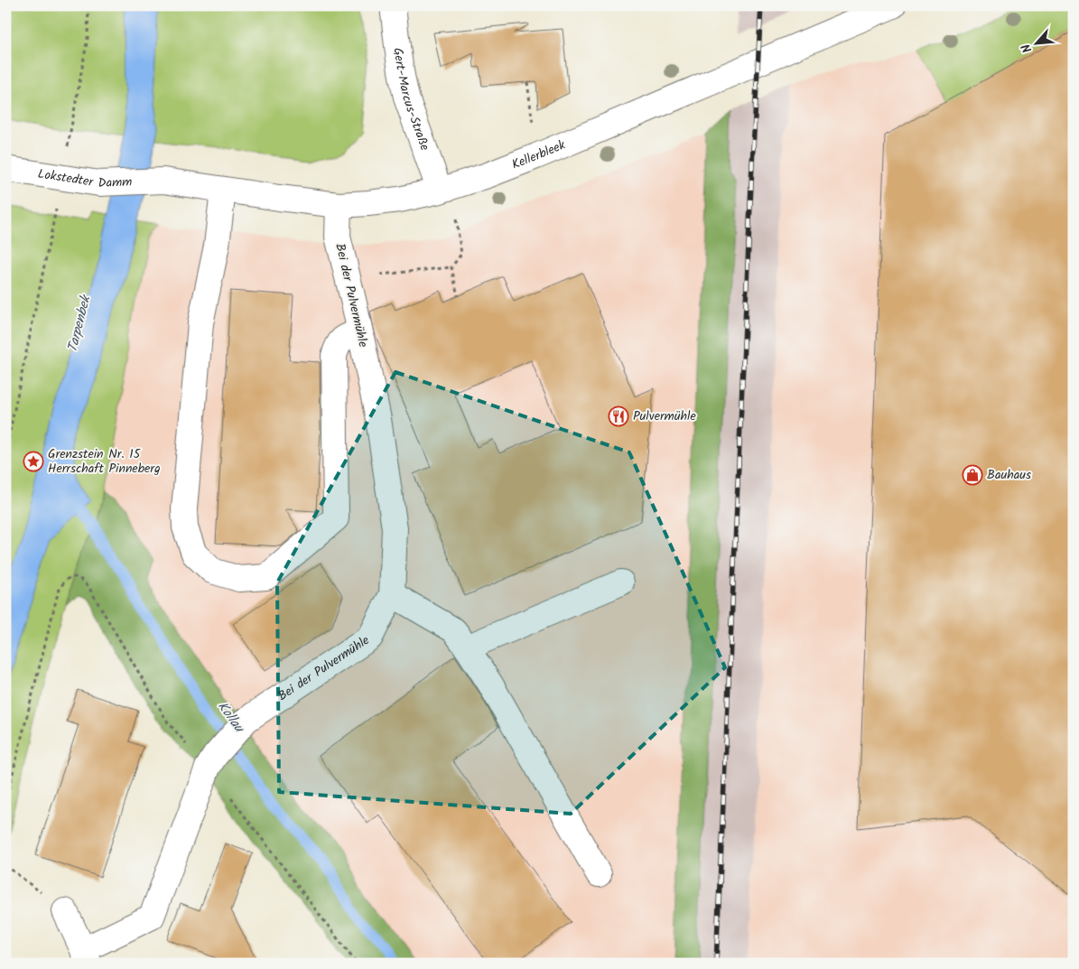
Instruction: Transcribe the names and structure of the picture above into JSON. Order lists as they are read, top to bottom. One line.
{"streets":{"street":["Gert-Marcus-Straße","Kellerbleek","Lokstedter Damm","Bei der Pulvermühle"]},"crossings":[["Gert-Marcus-Straße","Kellerbleek"],["Kellerbleek","Lokstedter Damm"],["Kellerbleek","Bei der Pulvermühle"]],"water":["Tarpenbek","Kollau"],"places":{"restaurant":["Pulvermühle"],"place":["Grenzstein Nr. 15 Herrschaft Pinneberg"],"shop":["Bauhaus"]},"north":"bottom left"}
